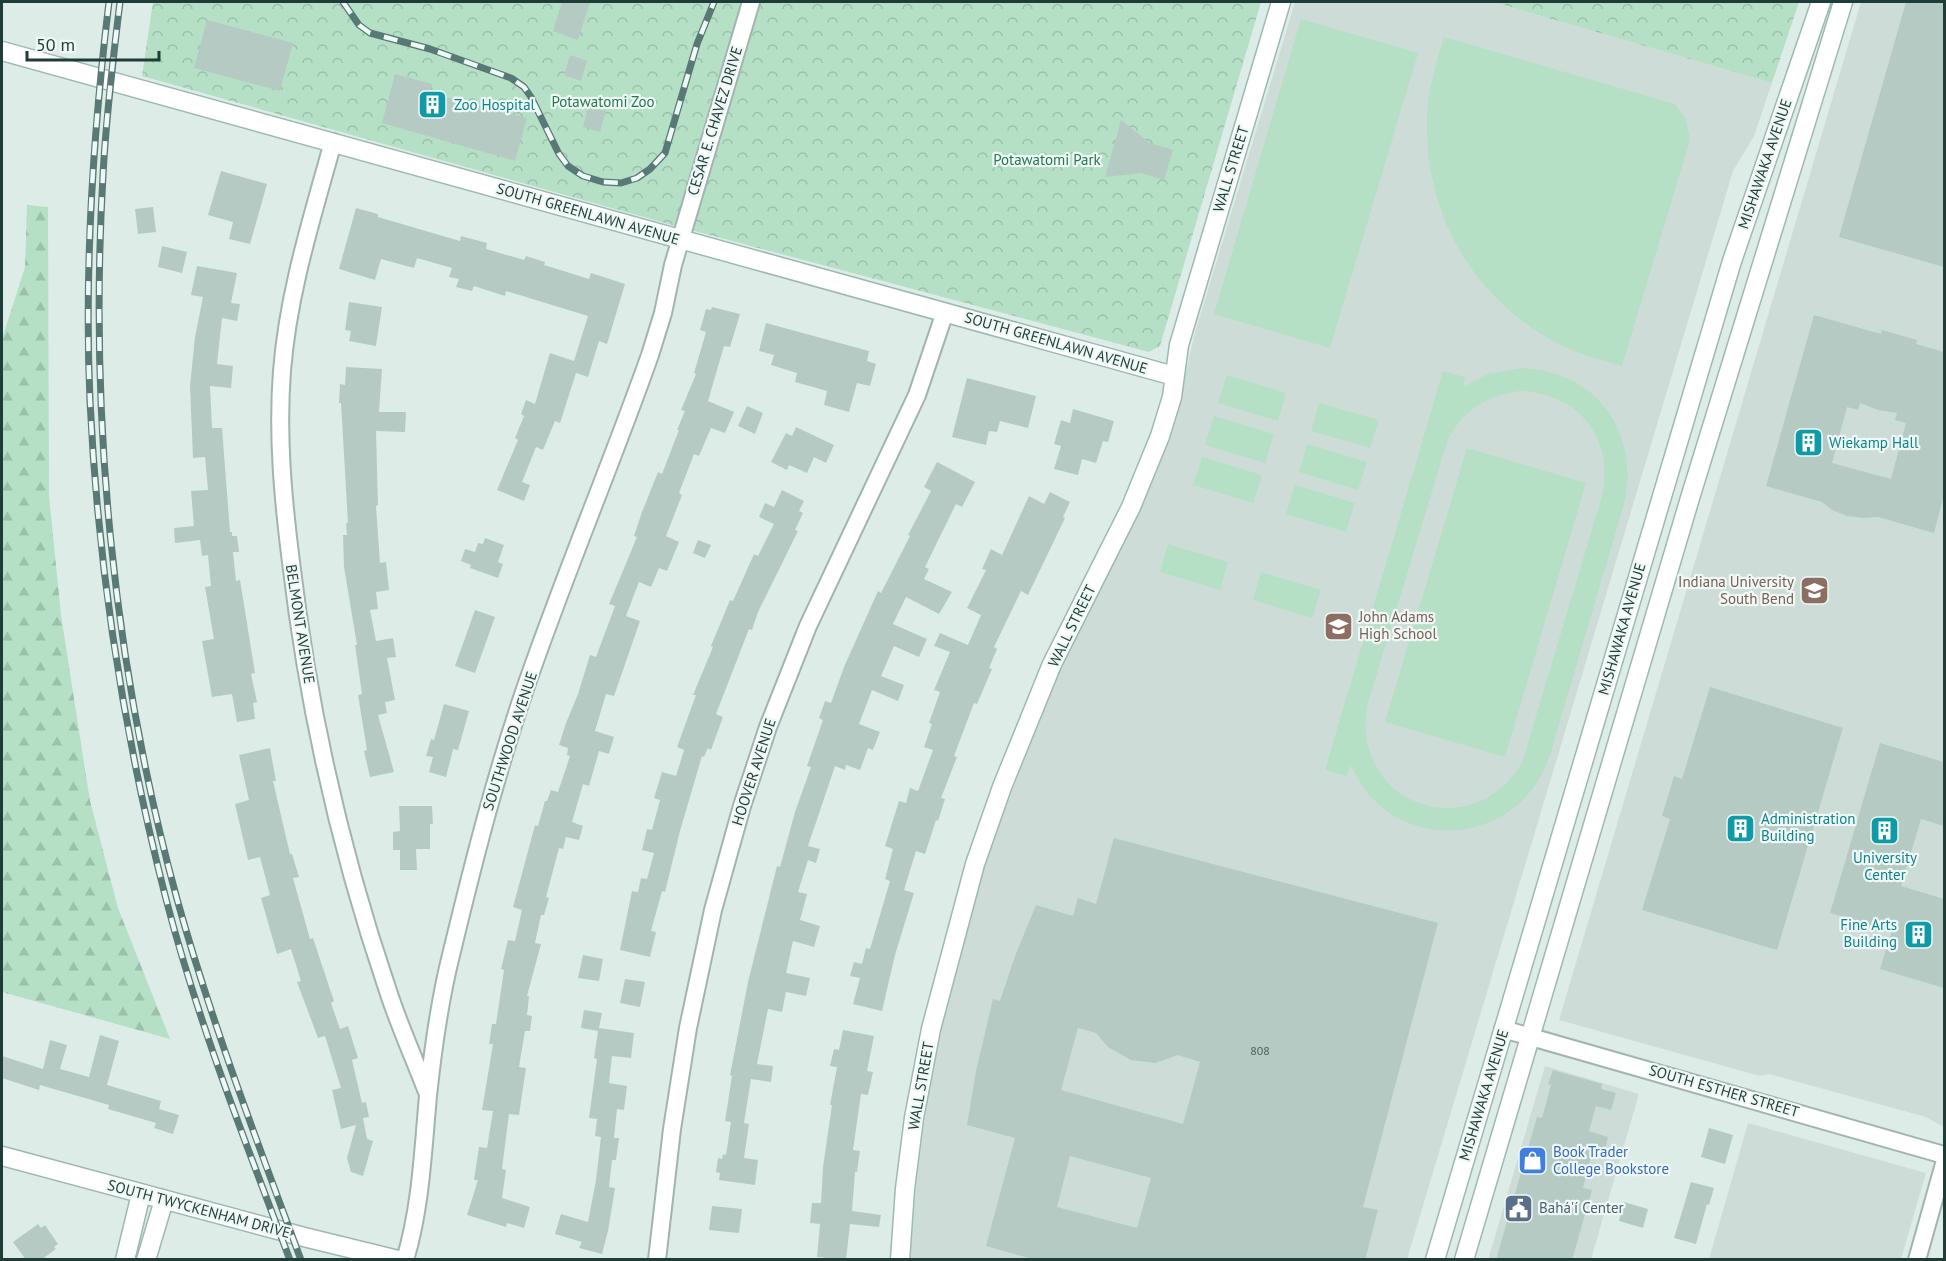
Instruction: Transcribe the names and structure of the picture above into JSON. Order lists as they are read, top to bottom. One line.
{"streets":{"street":["CESAR E. CHAVEZ DRIVE","MISHAWAKA AVENUE","WALL STREET","SOUTH GREENLAWN AVENUE","BELMONT AVENUE","SOUTHWOOD AVENUE","HOOVER AVENUE","SOUTH ESTHER STREET","SOUTH TWYCKENHAM DRIVE"]},"crossings":[["CESAR E. CHAVEZ DRIVE","SOUTH GREENLAWN AVENUE"],["CESAR E. CHAVEZ DRIVE","SOUTHWOOD AVENUE"],["MISHAWAKA AVENUE","SOUTH ESTHER STREET"],["WALL STREET","SOUTH GREENLAWN AVENUE"],["SOUTH GREENLAWN AVENUE","BELMONT AVENUE"],["SOUTH GREENLAWN AVENUE","SOUTHWOOD AVENUE"],["SOUTH GREENLAWN AVENUE","HOOVER AVENUE"],["BELMONT AVENUE","SOUTHWOOD AVENUE"]],"parks":["Potawatomi Zoo","Potawatomi Park"],"places":{"building":["Zoo Hospital","Wiekamp Hall","Administration Building","University Center","Fine Arts Building"],"school or university":["Indiana University South Bend","John Adams High School"],"shop":["Book Trader College Bookstore"],"public building":["Bahá'í Center"]},"house_numbers":["808"],"scale_bar":"50 m"}
